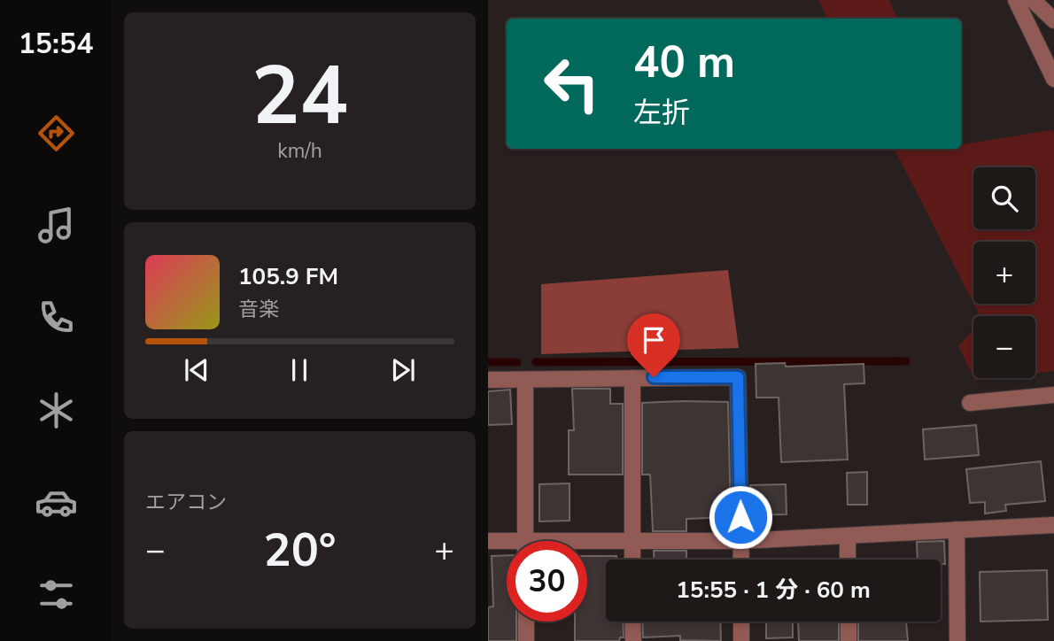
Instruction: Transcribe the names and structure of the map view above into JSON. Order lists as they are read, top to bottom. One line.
{"page":{"tabs":"15:54","tile":[["24","km/h"],"エアコン"],"turn":["40 m","左折"],"map_buttons":["+","−"],"song":["105.9 FM","音楽"],"heat":["−","20°","+"],"limit":"30","trip":"15:55 · 1 分 · 60 m"}}
